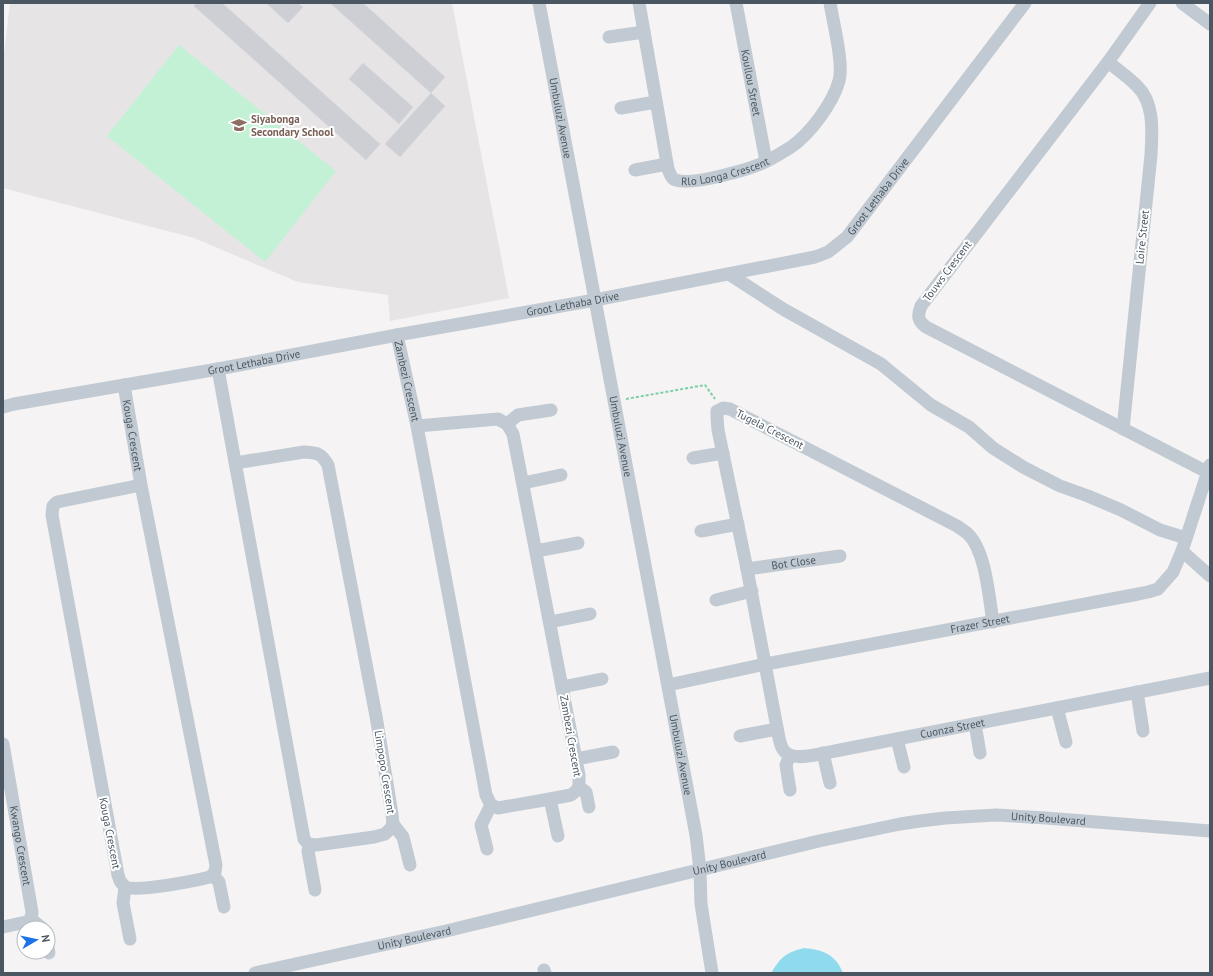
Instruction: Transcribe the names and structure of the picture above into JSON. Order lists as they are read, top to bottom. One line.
{"streets":{"street":["Koullou Street","Umbuluzi Avenue","Rlo Longa Crescent","Groot Lethaba Drive","Loire Street","Touws Crescent","Zambezi Crescent","Tugela Crescent","Kouga Crescent","Bot Close","Frazer Street","Cuonza Street","Limpopo Crescent","Unity Boulevard","Kwango Crescent"]},"crossings":[["Koullou Street","Rlo Longa Crescent"],["Umbuluzi Avenue","Groot Lethaba Drive"],["Umbuluzi Avenue","Frazer Street"],["Umbuluzi Avenue","Unity Boulevard"],["Groot Lethaba Drive","Zambezi Crescent"],["Groot Lethaba Drive","Kouga Crescent"],["Loire Street","Touws Crescent"],["Touws Crescent","Frazer Street"],["Tugela Crescent","Bot Close"],["Tugela Crescent","Frazer Street"]],"places":{"school or university":["Siyabonga Secondary School"]},"north":"right"}
